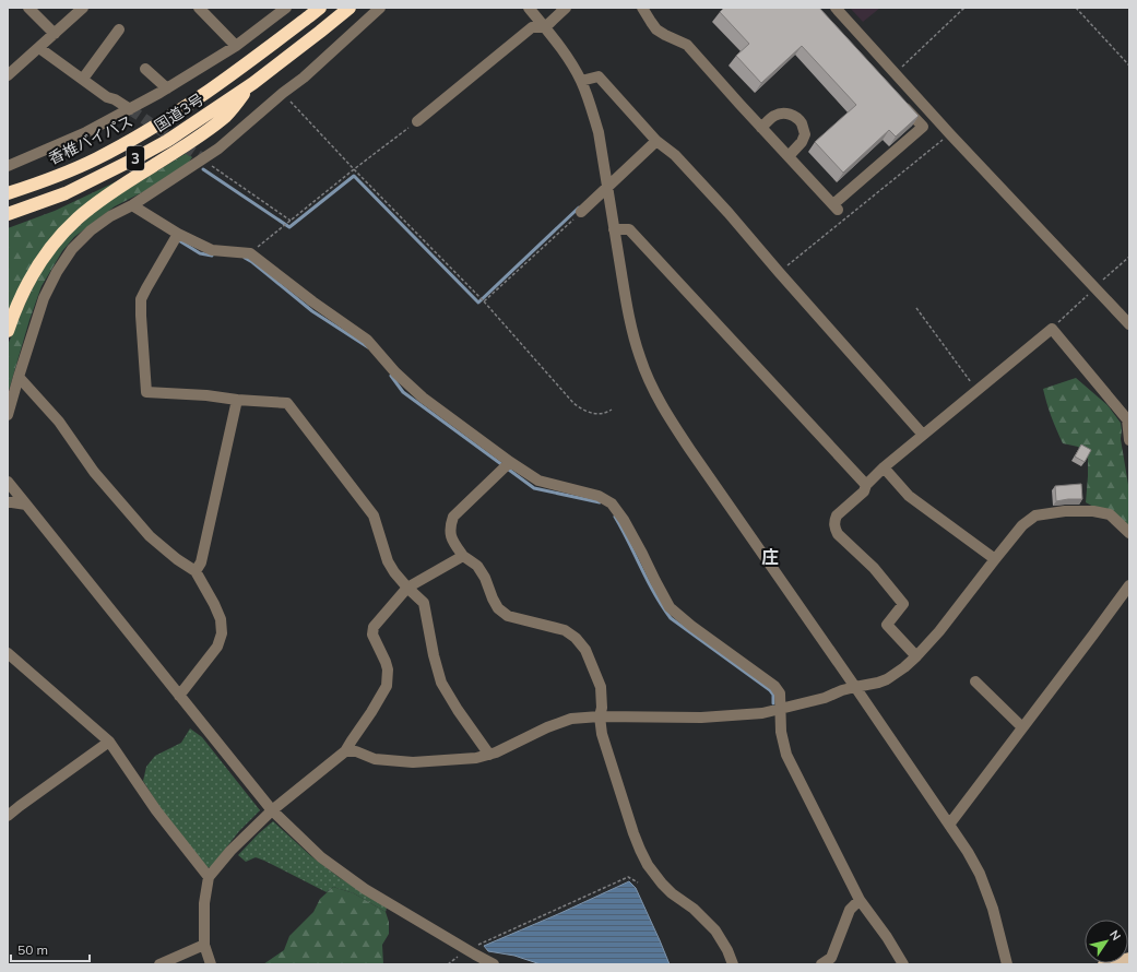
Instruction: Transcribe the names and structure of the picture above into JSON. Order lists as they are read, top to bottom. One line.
{"streets":{"highway":["国道3号","香椎バイパス","3"]},"crossings":[["国道3号","香椎バイパス"],["香椎バイパス","3"]],"districts":["庄"],"scale_bar":"50 m","north":"top right"}
